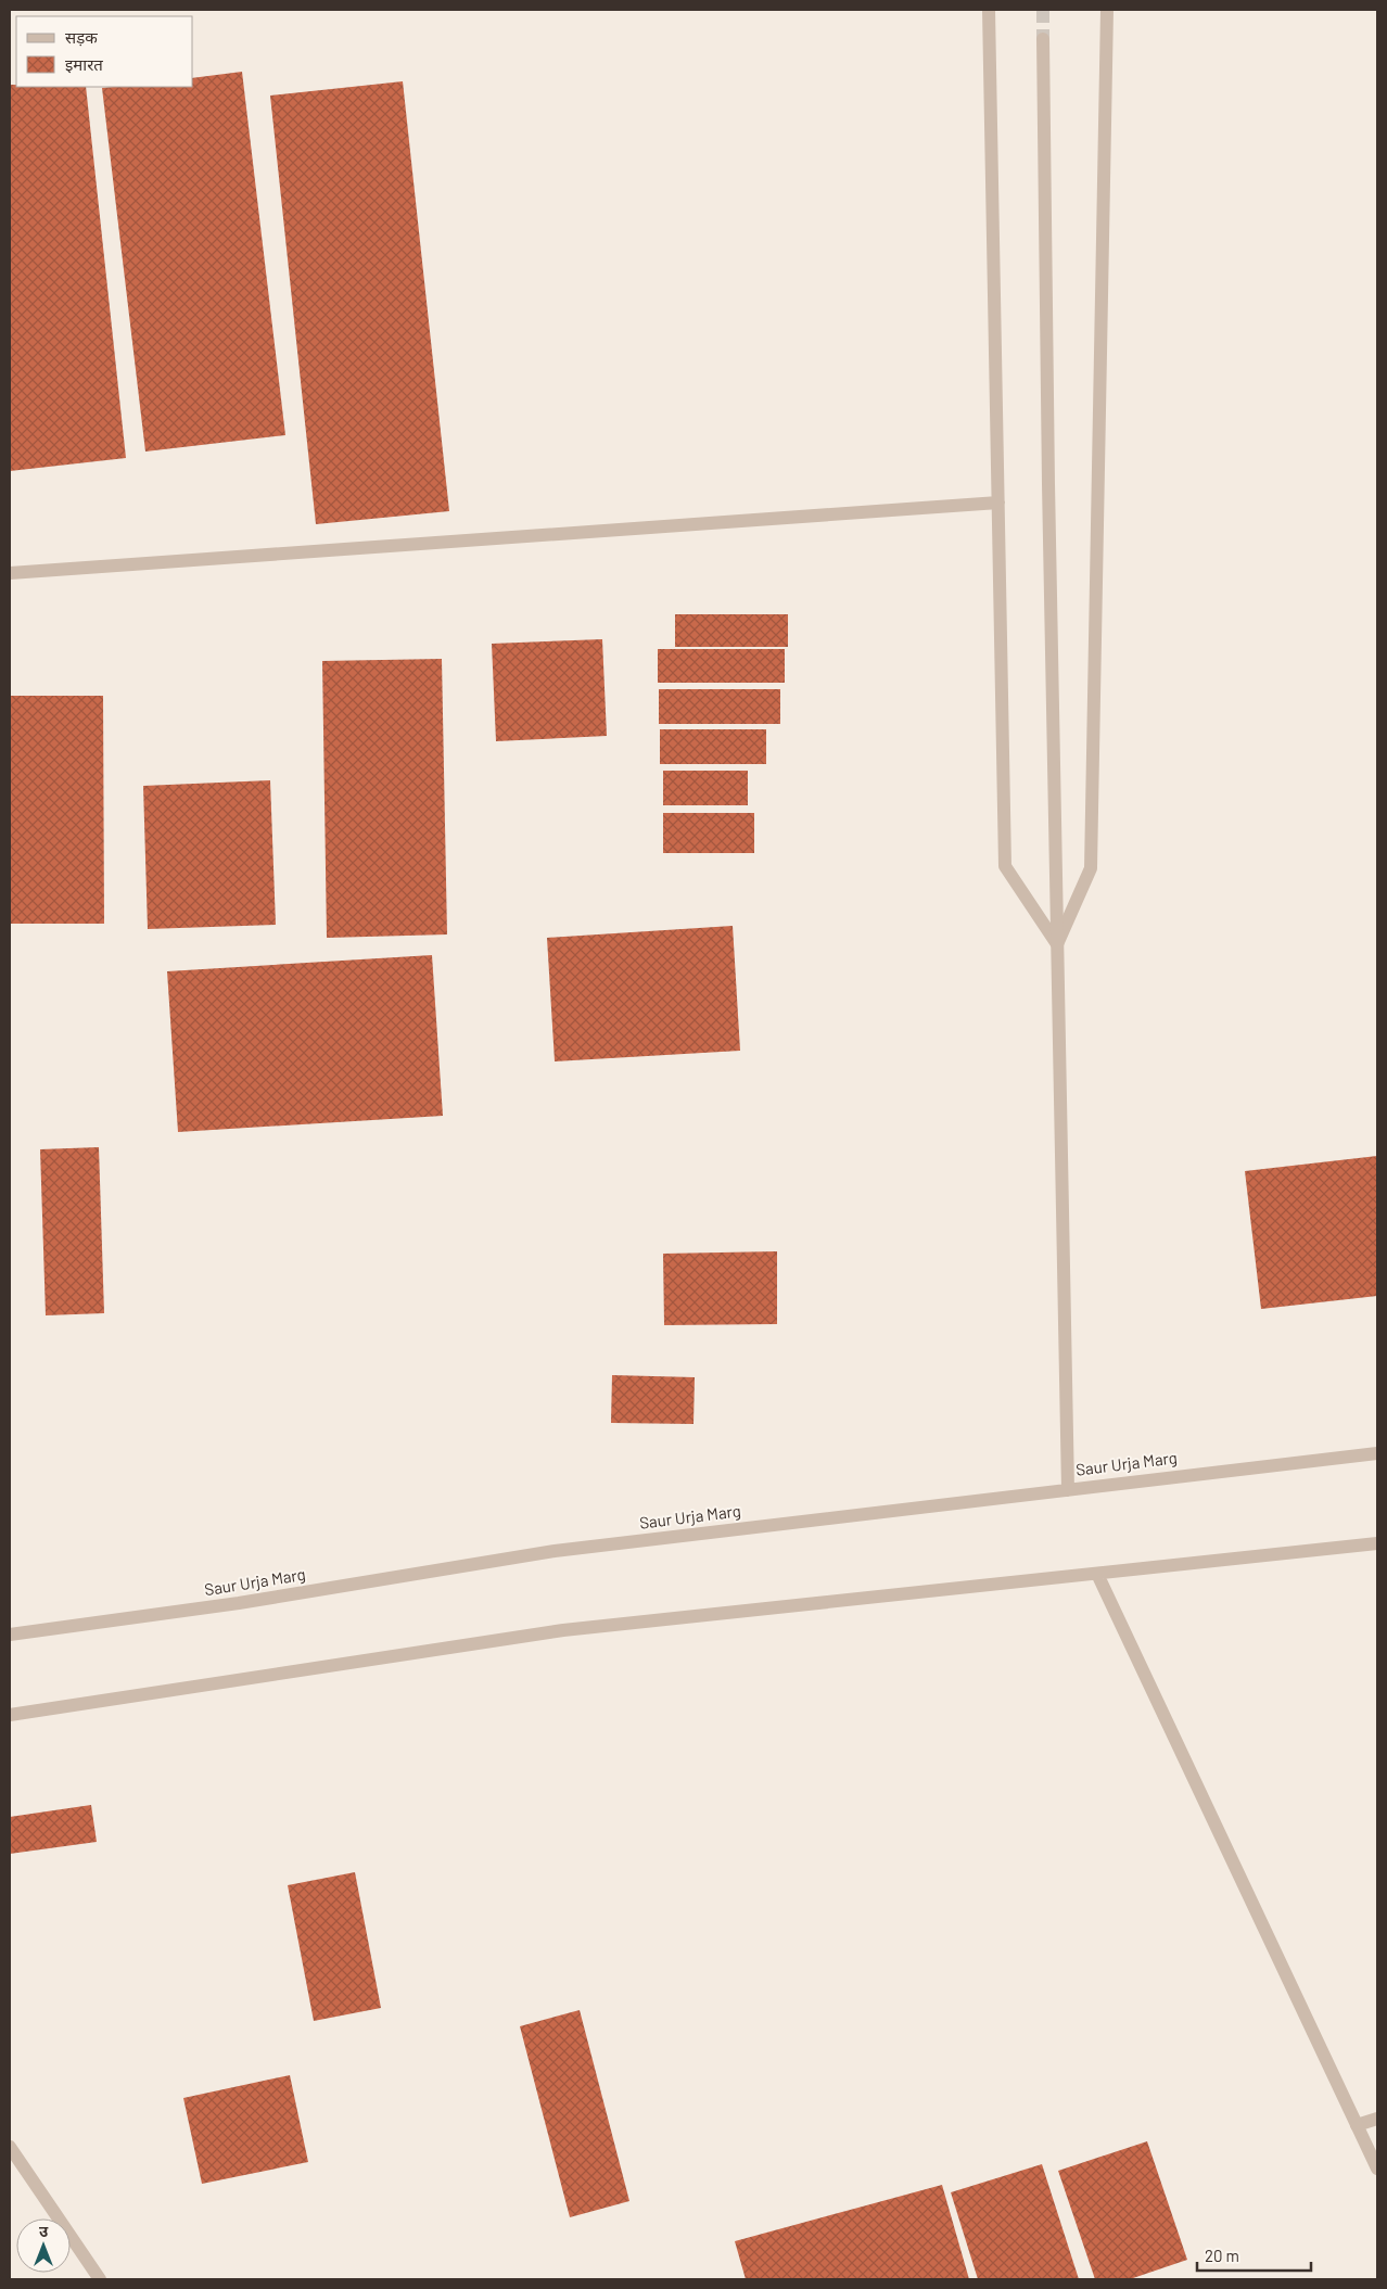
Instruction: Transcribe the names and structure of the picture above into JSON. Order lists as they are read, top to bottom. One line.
{"streets":{"street":["Saur Urja Marg"]},"legend":["सड़क","इमारत"],"scale_bar":"20 m","north":"top"}
